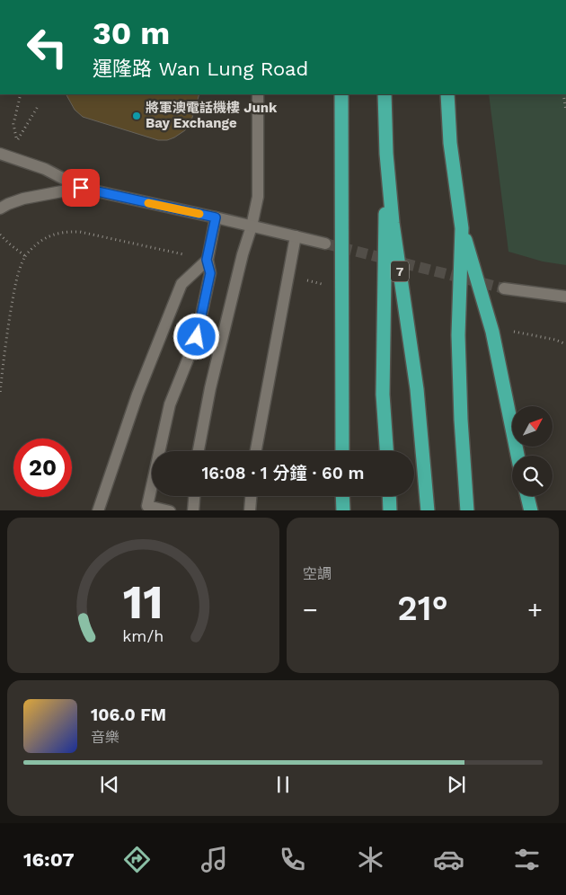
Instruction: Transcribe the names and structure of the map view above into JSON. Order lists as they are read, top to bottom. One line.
{"streets":{"highway":["7"]},"places":["將軍澳電話機樓 Junk Bay Exchange"],"north":"top right","page":{"turn":["30 m","運隆路 Wan Lung Road"],"limit":"20","trip":"16:08 · 1 分鐘 · 60 m","tile":"空調","heat":["−","21°","+"],"song":["106.0 FM","音樂"],"tabs":"16:07","gauge":["11","km/h"]}}
